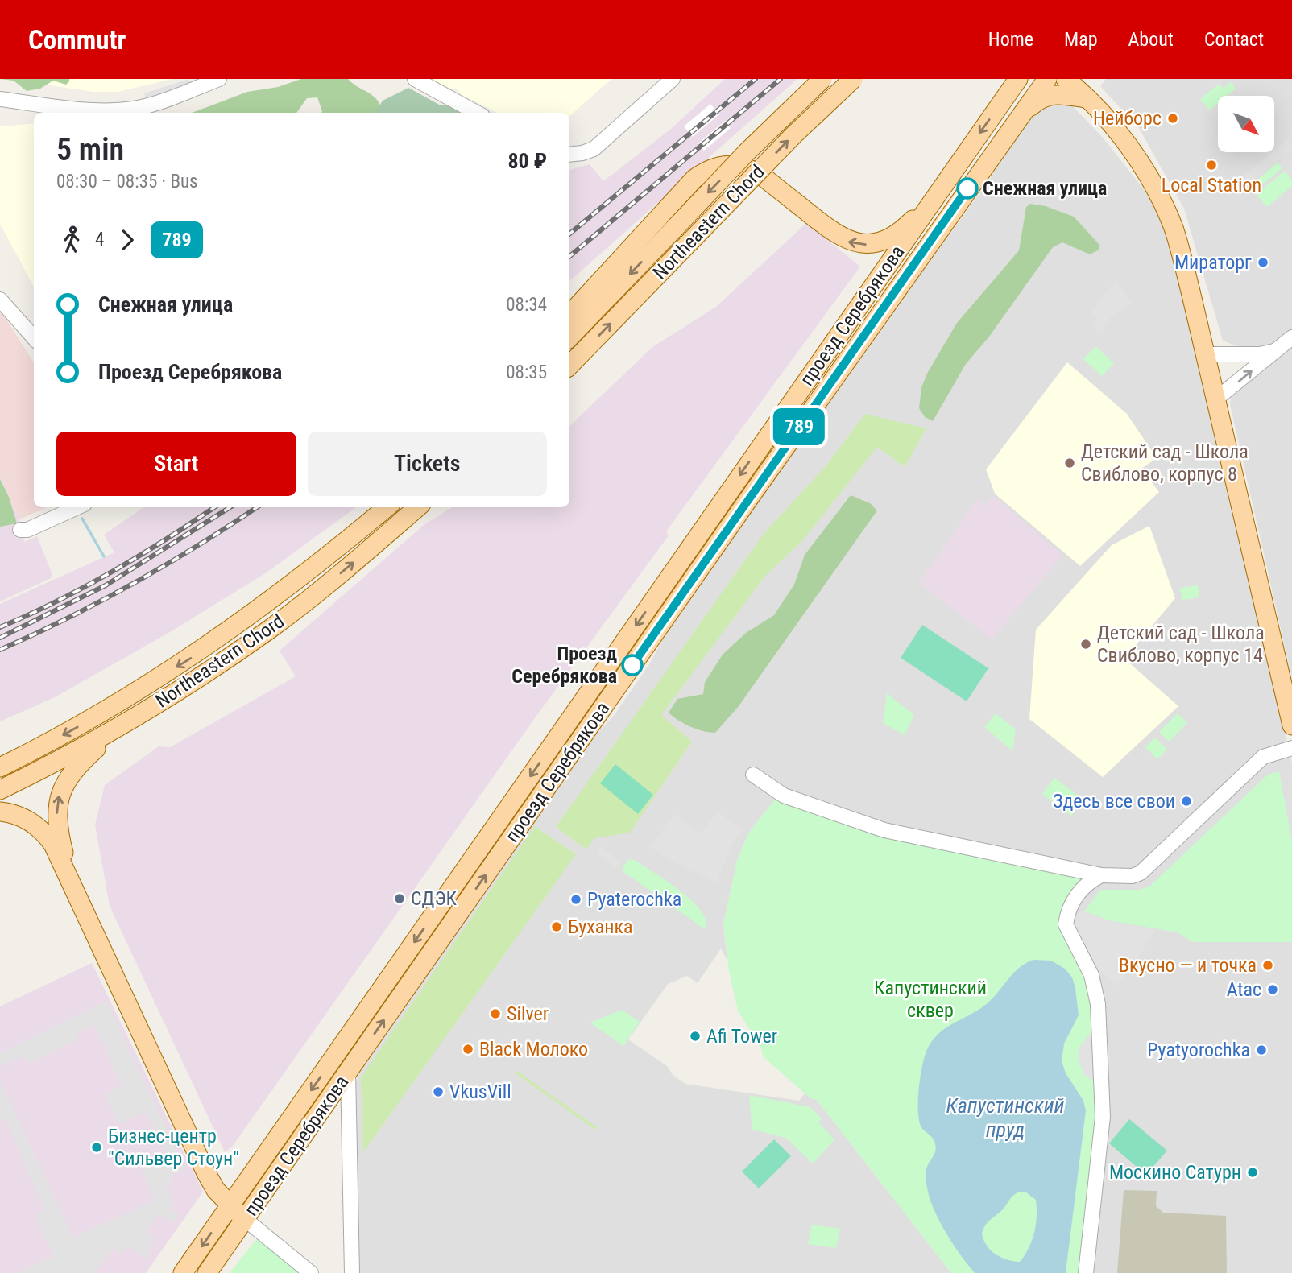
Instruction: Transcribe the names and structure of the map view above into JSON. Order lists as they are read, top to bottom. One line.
{"streets":{"main road":["Northeastern Chord","проезд Серебрякова"]},"water":["Капустинский пруд"],"parks":["Капустинский сквер"],"places":["Нейборс","Local Station","Снежная улица","Мираторг","Детский сад - Школа Свиблово, корпус 8","Детский сад - Школа Свиблово, корпус 14","Проезд Серебрякова","Здесь все свои","СДЭК","Pyaterochka","Буханка","Вкусно — и точка","Atac","Silver","Afi Tower","Black Молоко","Pyatyorochka","VkusVill","Бизнес-центр \"Сильвер Стоун\"","Москино Сатурн"],"lines":["bus line 789"],"north":"bottom right","page":{"header":"Commutr","nav":["Home","Map","About","Contact"],"on_map":"789","heading":["5 min","08:30 – 08:35 · Bus","80 ₽"],"legs":["4","789"],"list":[{"name":"Снежная улица","value":"08:34"},{"name":"Проезд Серебрякова","value":"08:35"}],"buttons":["Start","Tickets"]}}
